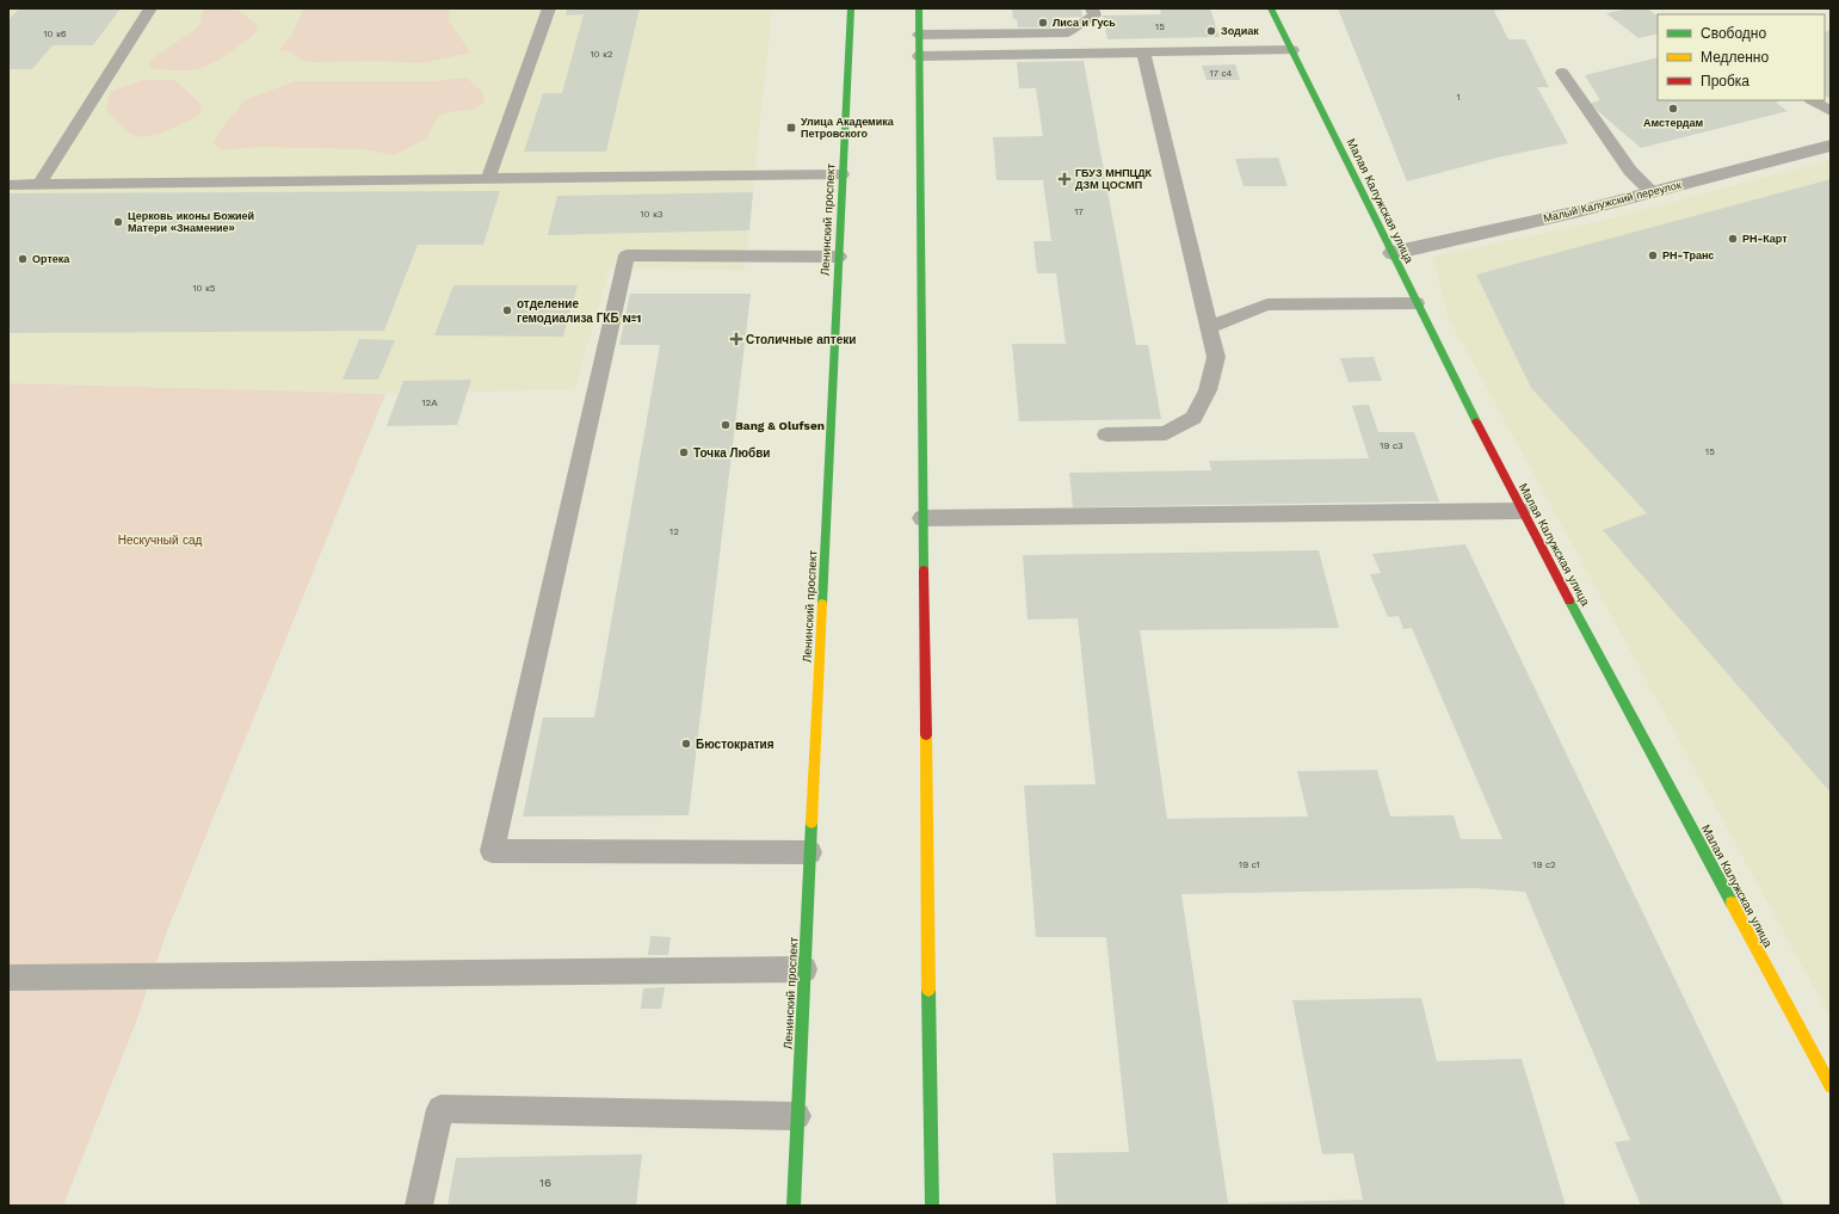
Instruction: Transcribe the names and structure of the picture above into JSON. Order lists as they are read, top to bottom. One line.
{"streets":{"main road":["Малая Калужская улица","Ленинский проспект"],"street":["Малый Калужский переулок"]},"crossings":[["Малая Калужская улица","Малый Калужский переулок"]],"parks":["Нескучный сад"],"places":{"other":["Лиса и Гусь","Зодиак","Амстердам","Церковь иконы Божией Матери «Знамение»","РН-Карт","РН-Транс","Ортека","отделение гемодиализа ГКБ №1","Bang & Olufsen","Точка Любви","Бюстократия"],"transit":["Улица Академика Петровского"],"health":["ГБУЗ МНПЦДК ДЗМ ЦОСМП","Столичные аптеки"]},"house_numbers":["15","10 к6","10 к2","17 с4","1","17","10 к3","10 к5","12А","19 с3","15","12","19 с1","19 с2","16"],"legend":["Свободно","Медленно","Пробка"]}
